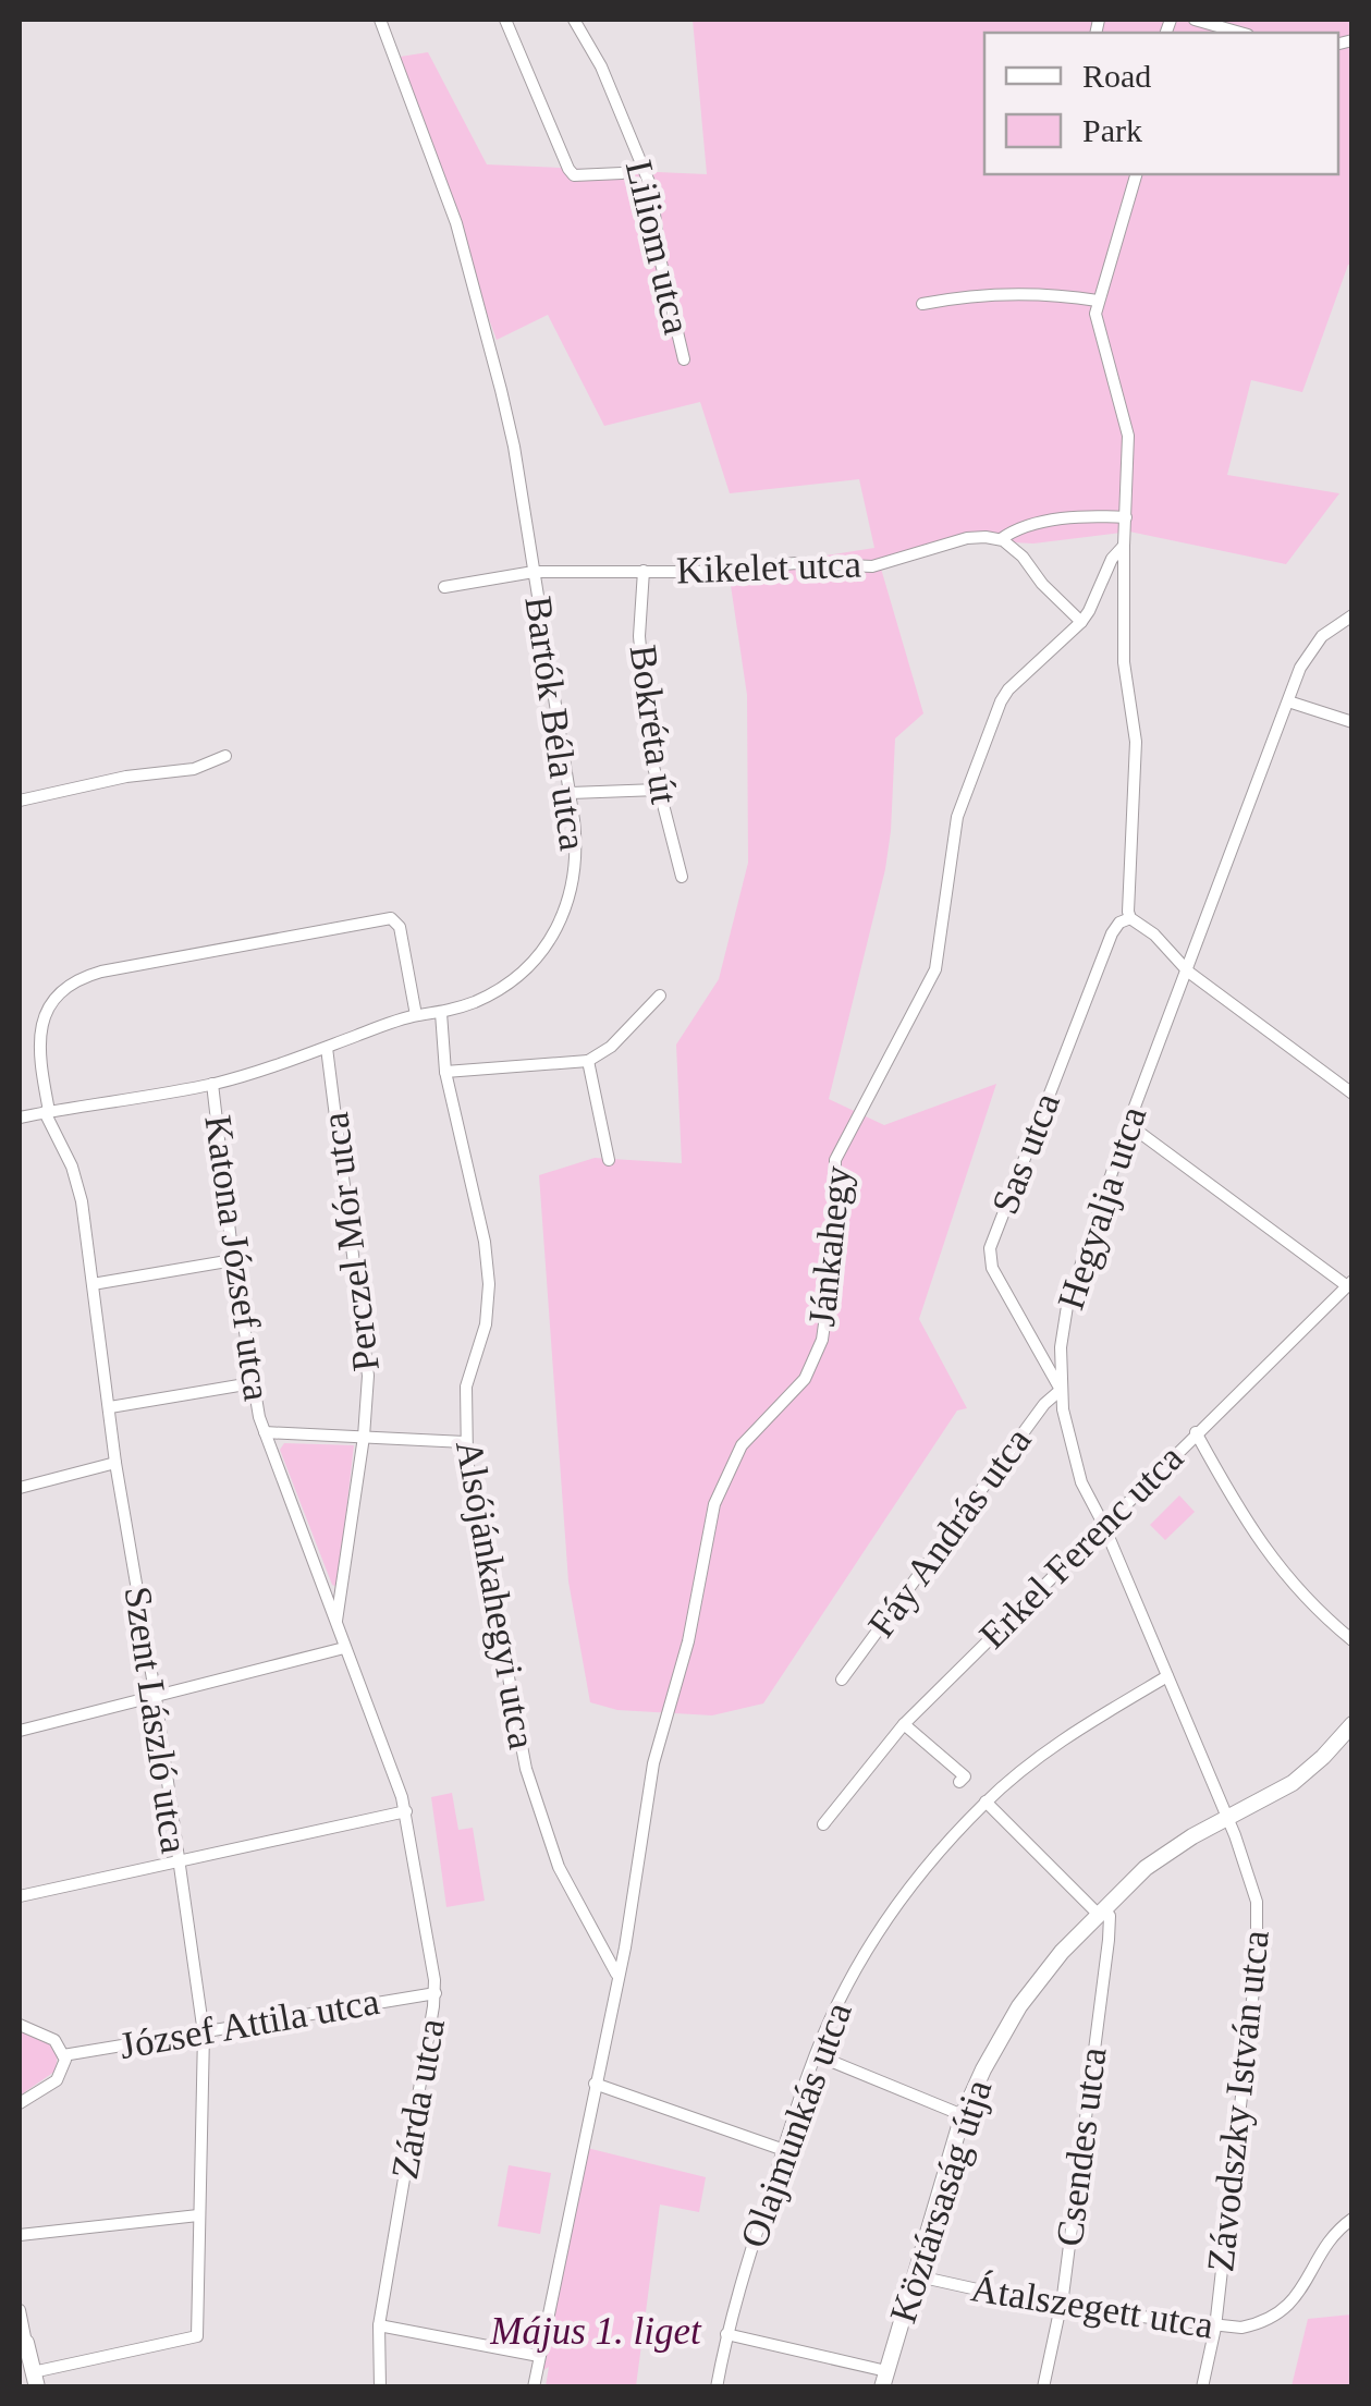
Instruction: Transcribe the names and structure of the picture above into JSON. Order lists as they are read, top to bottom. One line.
{"streets":{"street":["Liliom utca","Kikelet utca","Bartók Béla utca","Bokréta út","Sas utca","Hegyalja utca","Perczel Mór utca","Jánkahegy","Katona József utca","Fáy András utca","Erkel Ferenc utca","Alsójánkahegyi utca","Szent László utca","József Attila utca","Zárda utca","Závodszky István utca","Olajmunkás utca","Csendes utca","Köztársaság útja","Átalszegett utca"]},"crossings":[["Kikelet utca","Bartók Béla utca"],["Kikelet utca","Bokréta út"],["Bartók Béla utca","Perczel Mór utca"],["Bartók Béla utca","Katona József utca"],["Bartók Béla utca","Alsójánkahegyi utca"],["Bartók Béla utca","Szent László utca"],["Sas utca","Hegyalja utca"],["Sas utca","Fáy András utca"],["Hegyalja utca","Fáy András utca"],["Hegyalja utca","Erkel Ferenc utca"],["Hegyalja utca","Závodszky István utca"],["Hegyalja utca","Olajmunkás utca"],["Hegyalja utca","Köztársaság útja"],["Perczel Mór utca","Katona József utca"],["Perczel Mór utca","Zárda utca"],["Jánkahegy","Alsójánkahegyi utca"],["Katona József utca","Zárda utca"],["Szent László utca","József Attila utca"],["József Attila utca","Zárda utca"],["Závodszky István utca","Köztársaság útja"],["Závodszky István utca","Átalszegett utca"],["Csendes utca","Köztársaság útja"],["Csendes utca","Átalszegett utca"],["Köztársaság útja","Átalszegett utca"]],"parks":["Május 1. liget"],"legend":["Road","Park"]}
